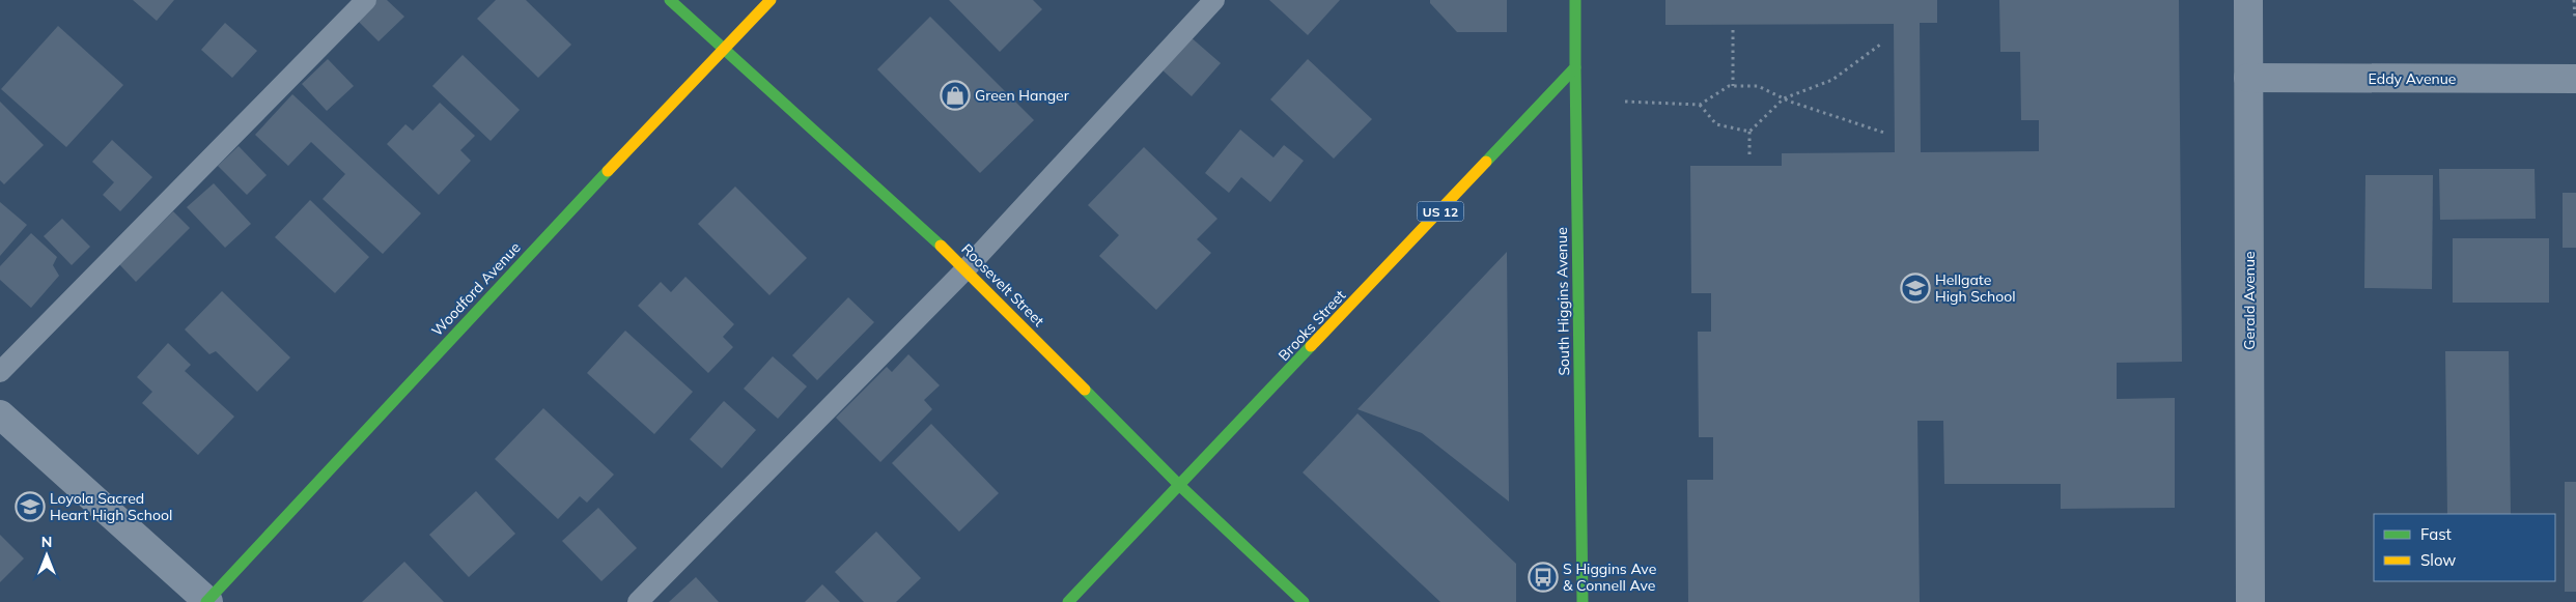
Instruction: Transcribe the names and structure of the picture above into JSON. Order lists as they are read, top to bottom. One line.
{"streets":{"main road":["US 12","Roosevelt Street","Woodford Avenue","South Higgins Avenue","Brooks Street"],"street":["Eddy Avenue","Gerald Avenue"]},"crossings":[["Eddy Avenue","Gerald Avenue"],["Roosevelt Street","Woodford Avenue"],["Roosevelt Street","Brooks Street"],["South Higgins Avenue","Brooks Street"]],"places":{"shop":["Green Hanger"],"school or university":["Hellgate High School","Loyola Sacred Heart High School"],"bus stop":["S Higgins Ave & Connell Ave"]},"legend":["Fast","Slow"],"north":"top"}
